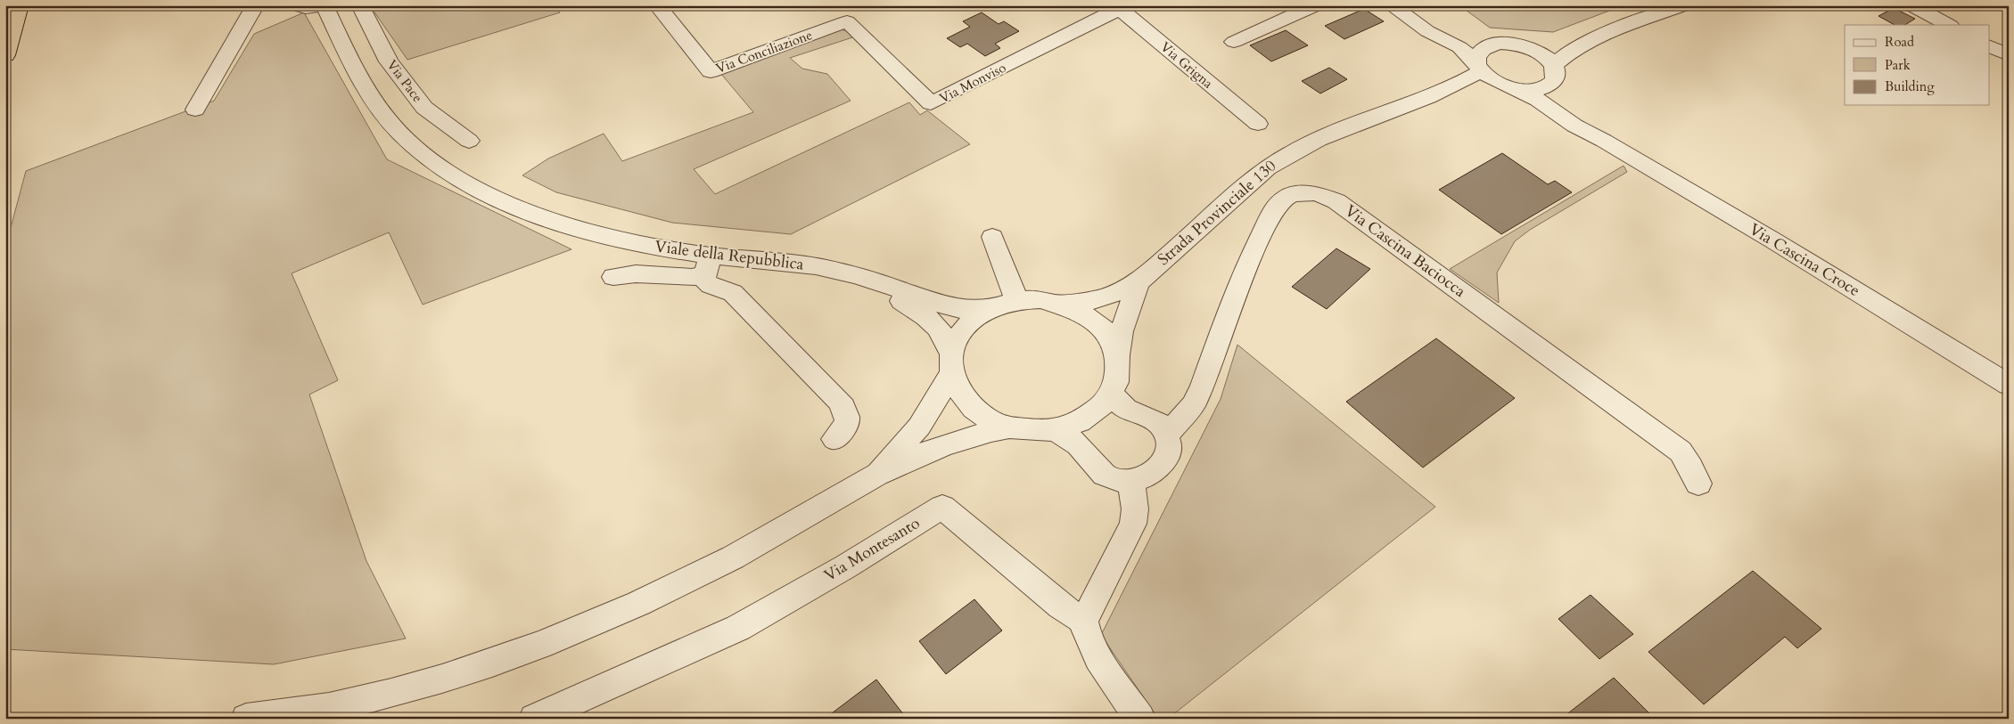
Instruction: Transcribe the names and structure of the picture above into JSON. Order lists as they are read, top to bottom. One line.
{"streets":{"street":["Via Conciliazione","Via Grigna","Via Pace","Via Monviso","Strada Provinciale 130","Via Cascina Baciocca","Viale della Repubblica","Via Cascina Croce","Via Montesanto"]},"crossings":[["Via Conciliazione","Via Monviso"],["Via Grigna","Via Monviso"],["Strada Provinciale 130","Viale della Repubblica"],["Strada Provinciale 130","Via Cascina Croce"]],"legend":["Road","Park","Building"]}
